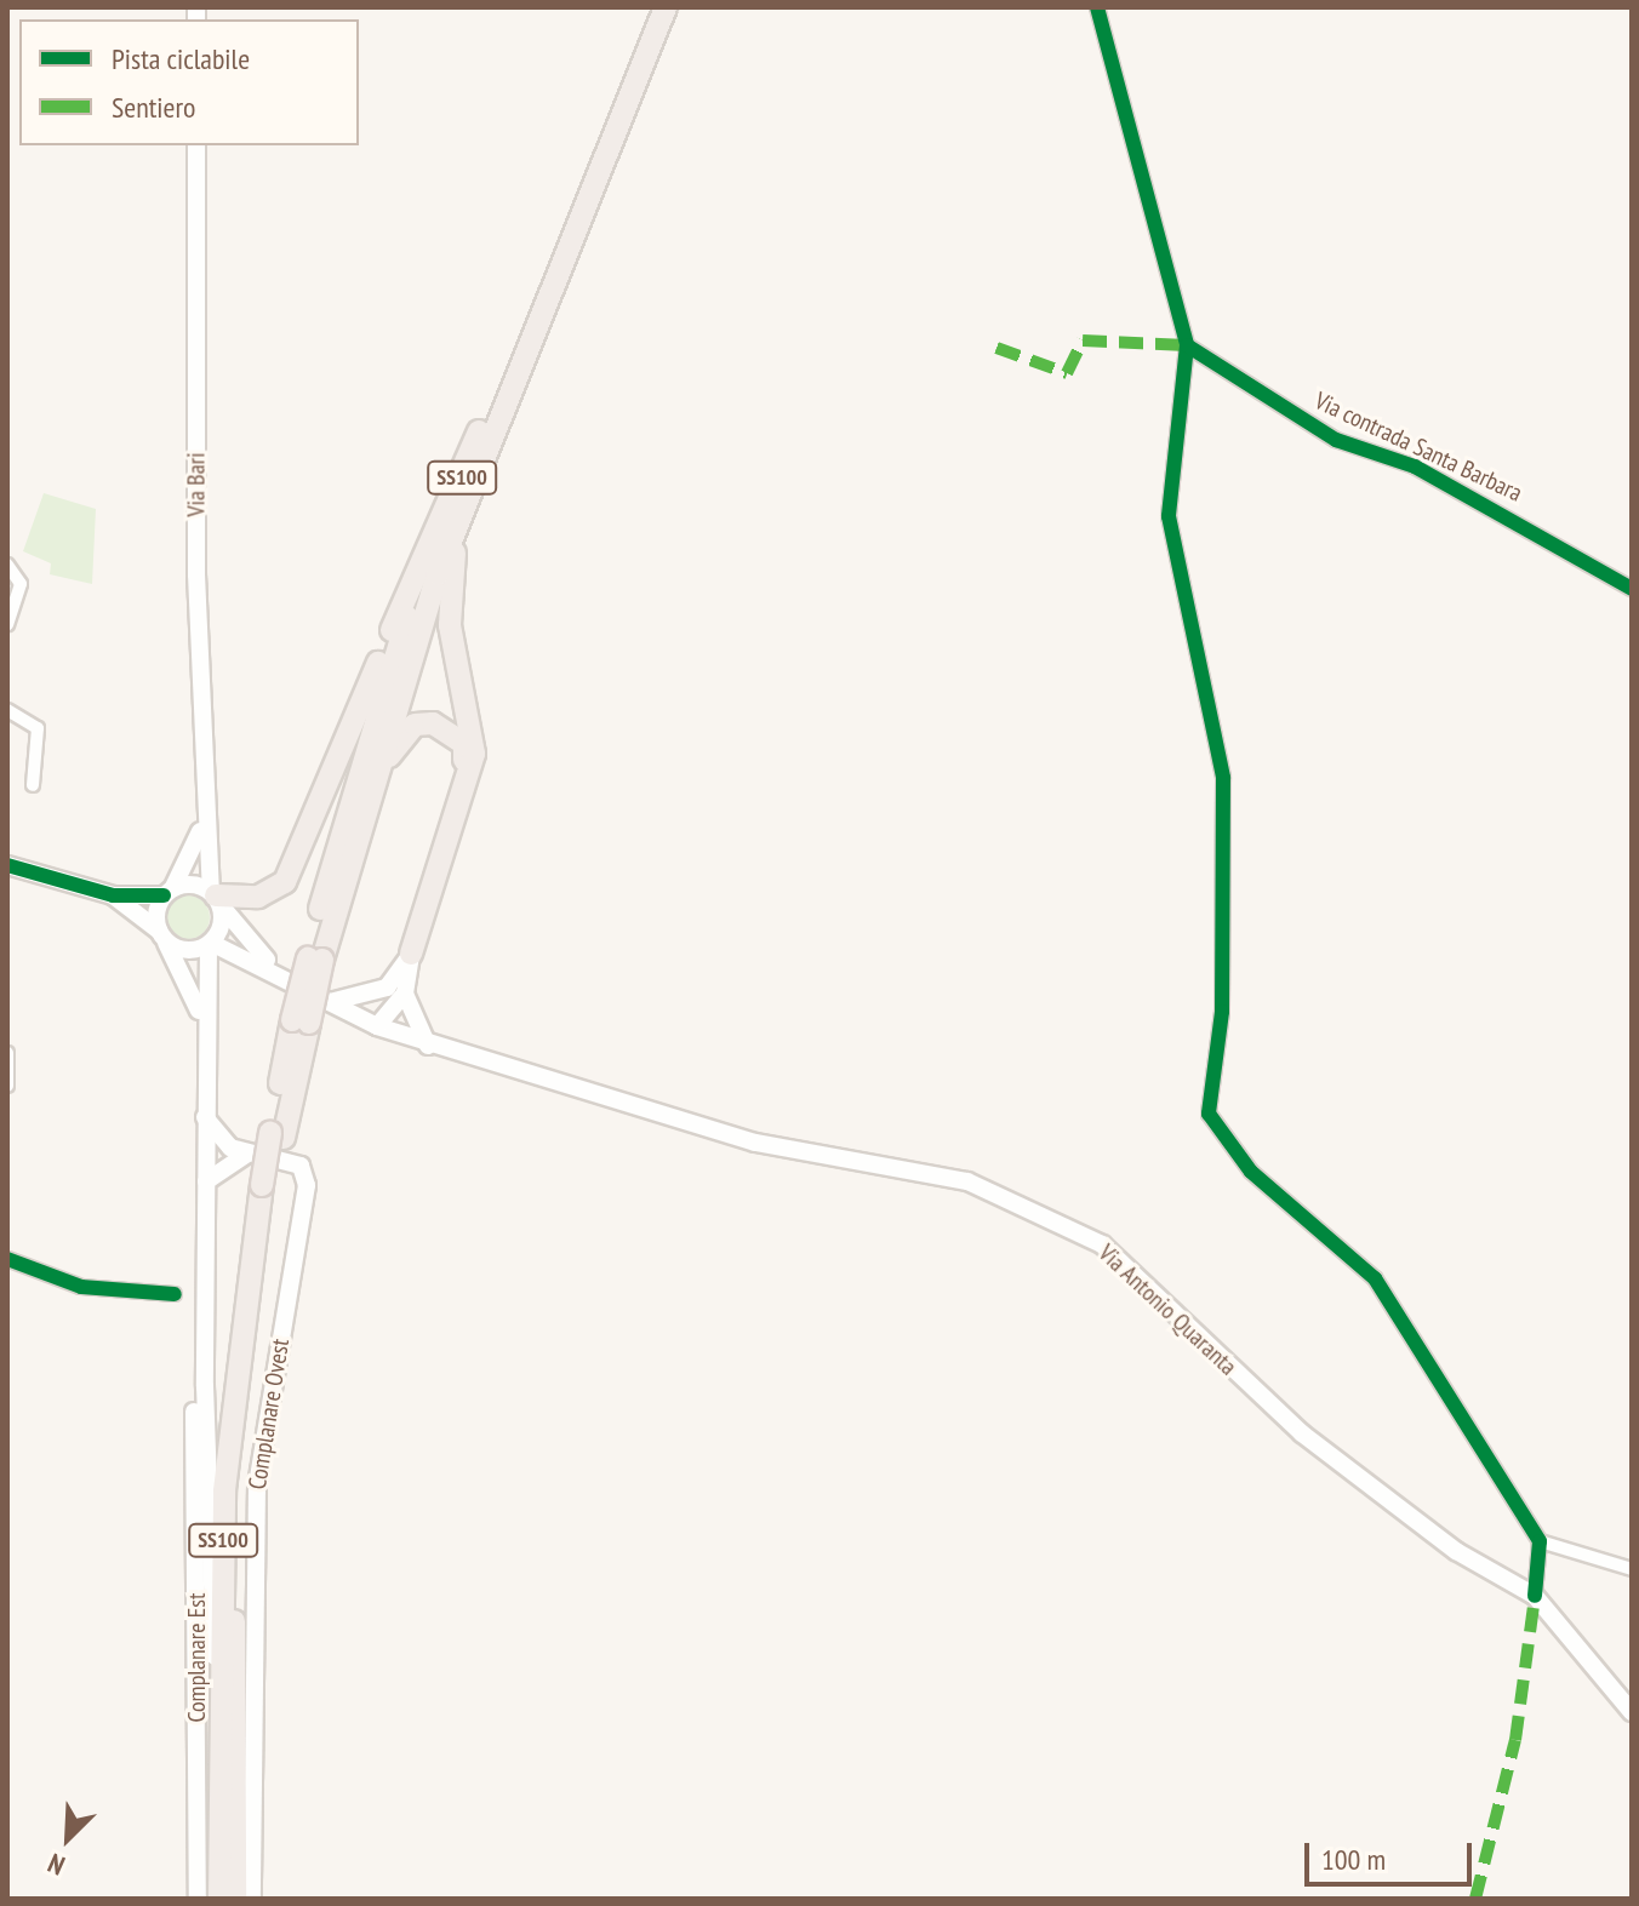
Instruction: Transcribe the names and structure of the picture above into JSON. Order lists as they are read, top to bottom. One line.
{"streets":{"highway":["SS100"],"main road":["Via Bari","Via Antonio Quaranta","Complanare Ovest","Complanare Est"],"street":["Via contrada Santa Barbara"]},"crossings":[["SS100","Via Bari"]],"legend":["Pista ciclabile","Sentiero"],"scale_bar":"100 m","north":"bottom left"}
